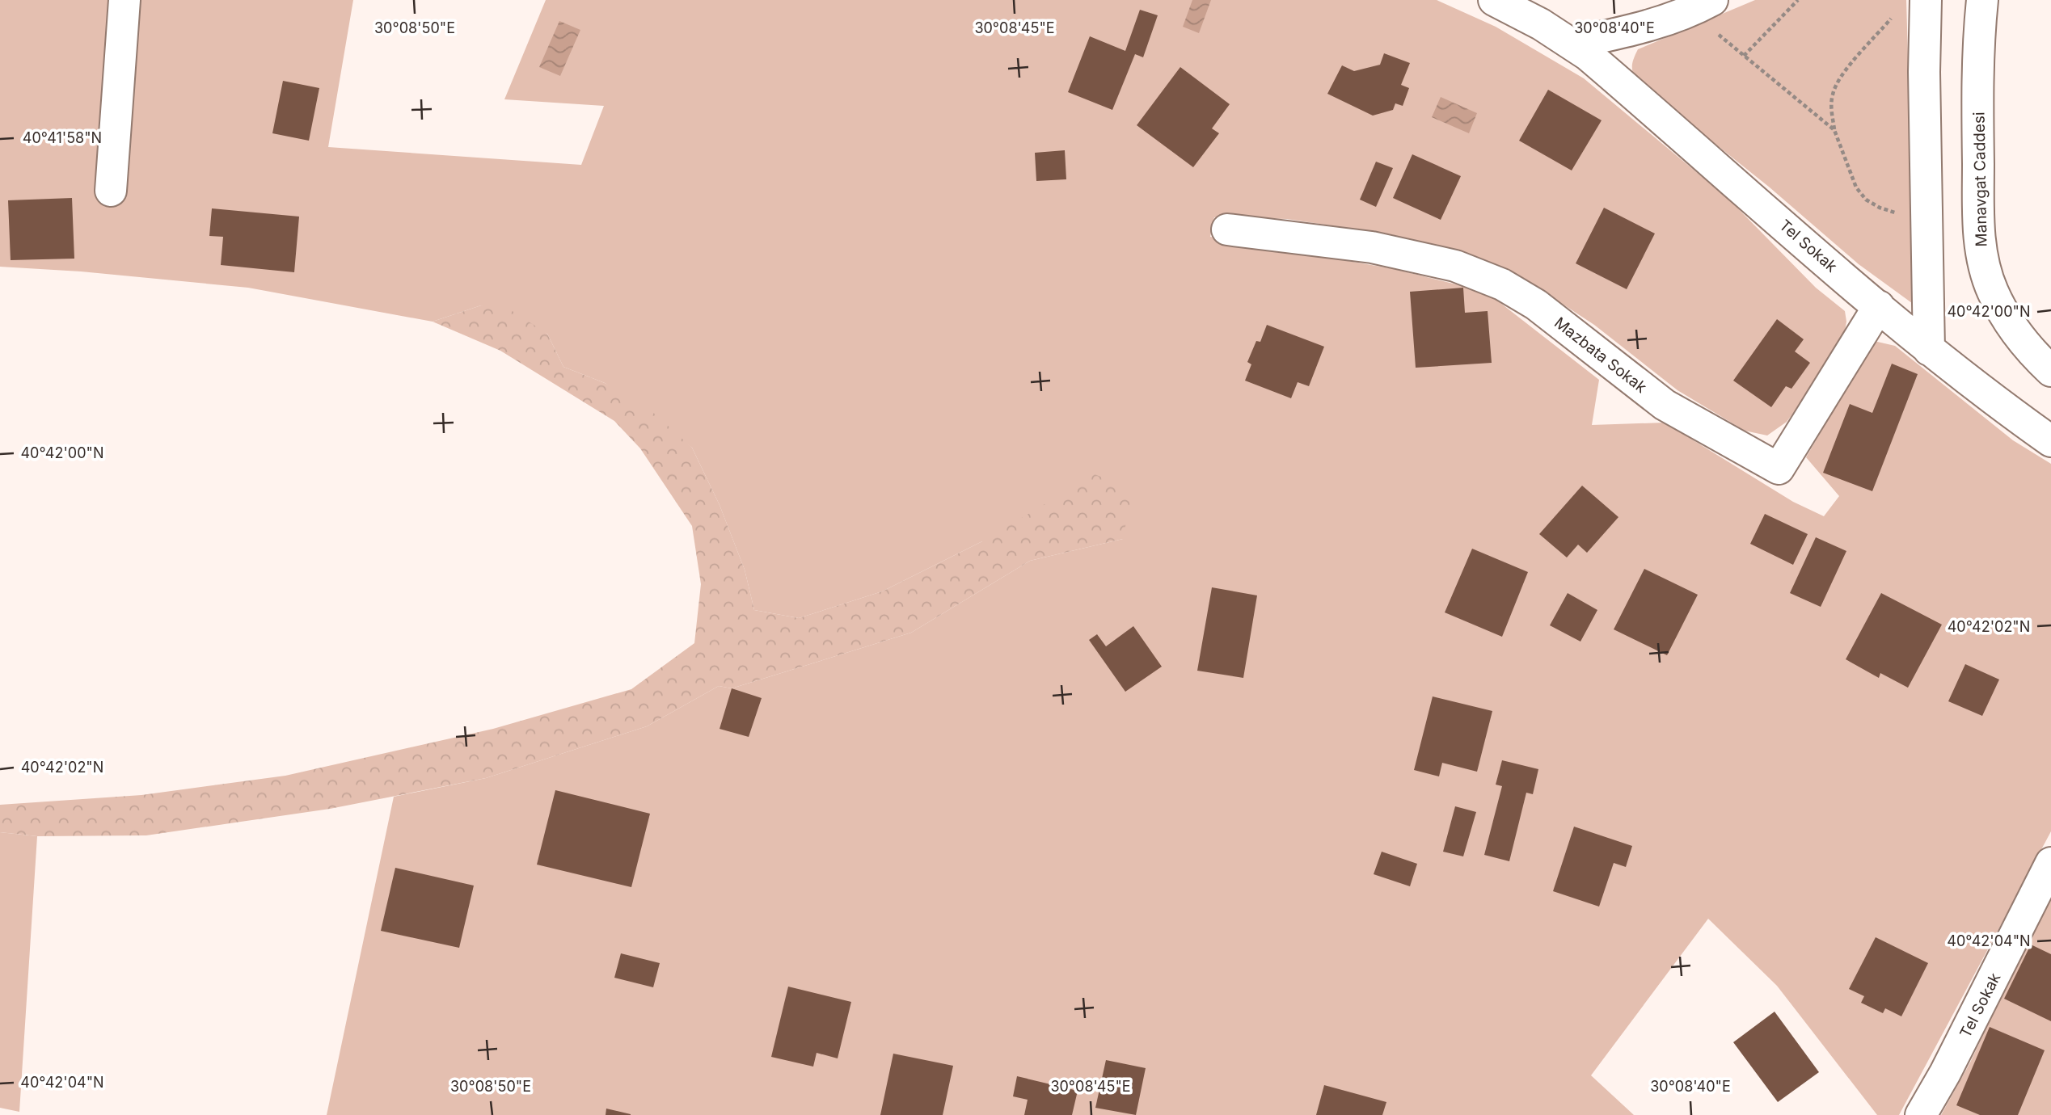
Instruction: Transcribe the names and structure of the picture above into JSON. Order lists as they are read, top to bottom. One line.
{"streets":{"street":["Manavgat Caddesi","Tel Sokak","Mazbata Sokak"]},"crossings":[["Tel Sokak","Mazbata Sokak"]],"coordinates":["30°08'50\"E","30°08'45\"E","30°08'40\"E","40°41'58\"N","40°42'00\"N","40°42'02\"N","40°42'04\"N"]}
